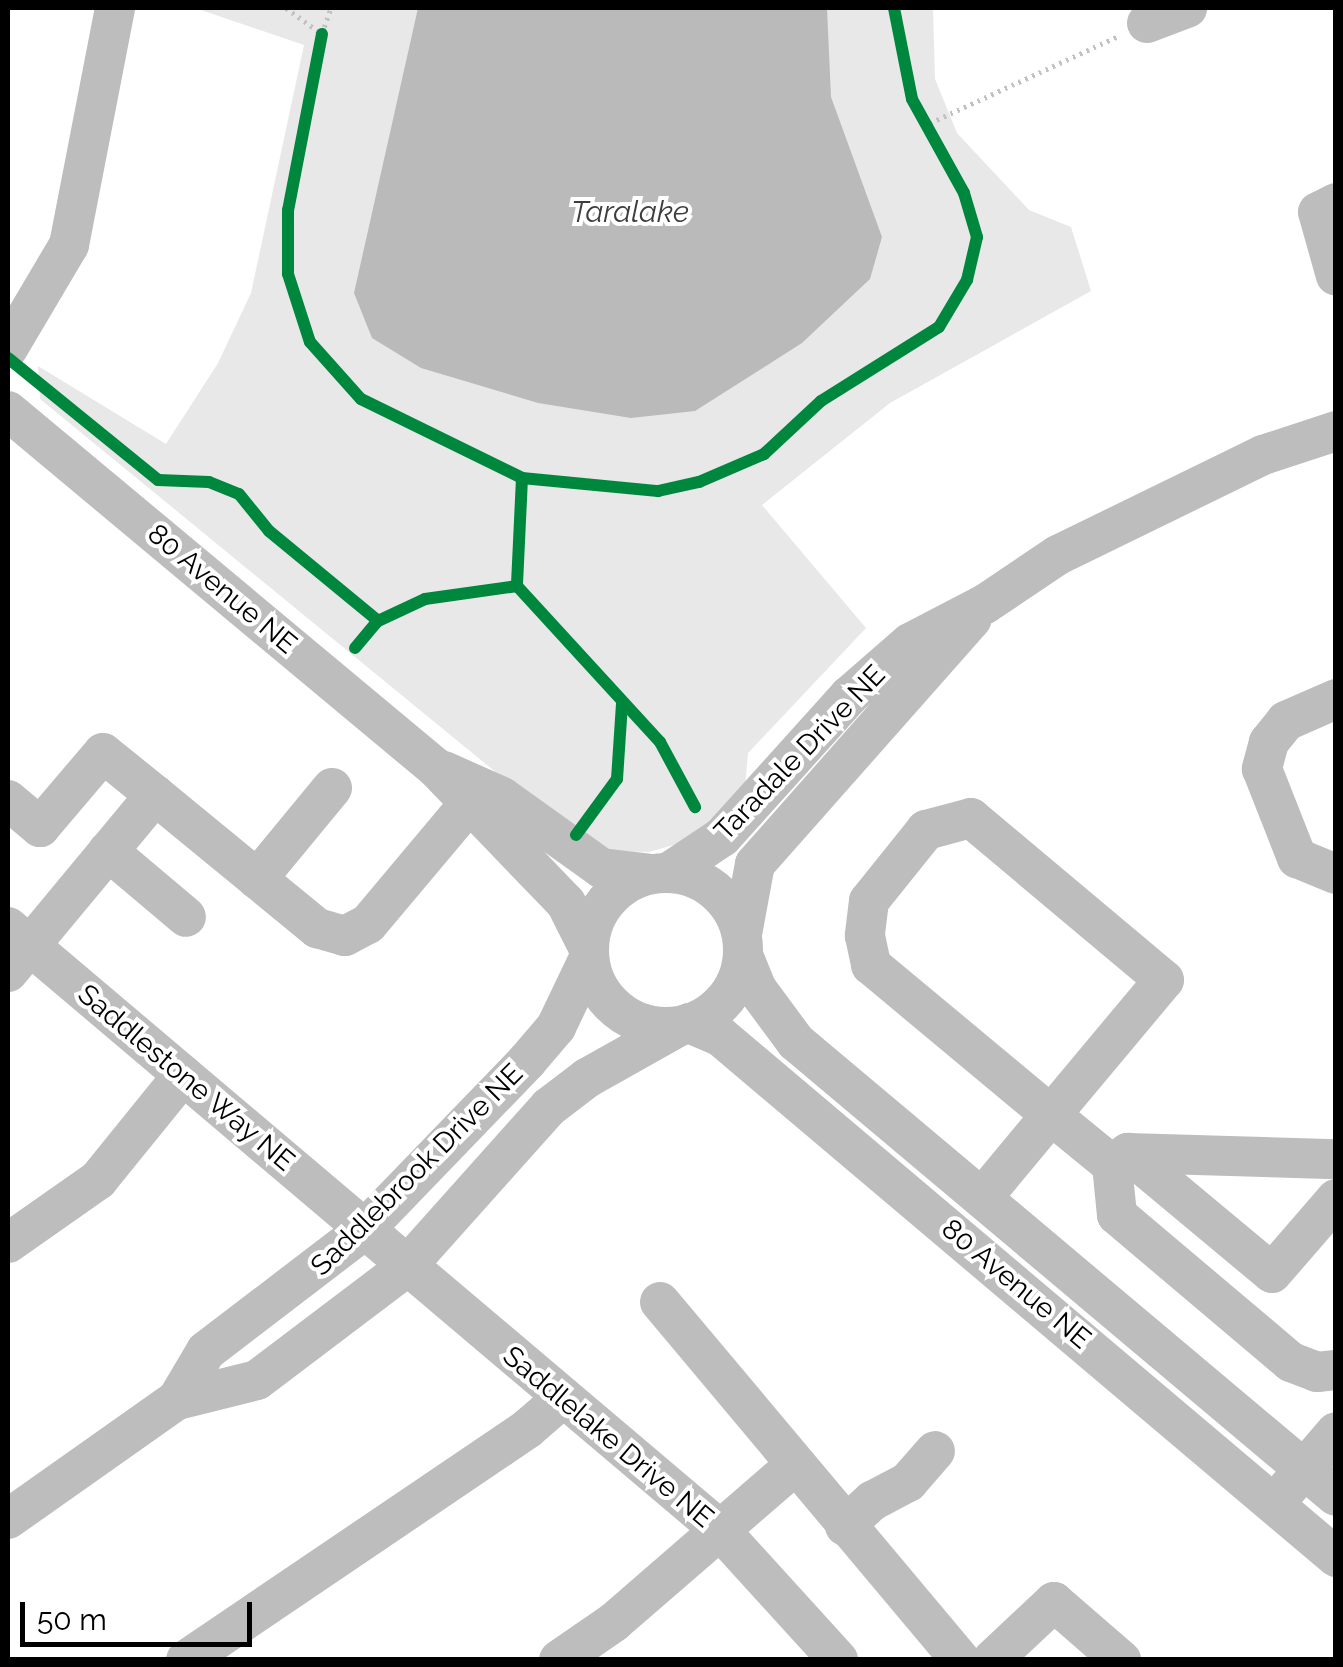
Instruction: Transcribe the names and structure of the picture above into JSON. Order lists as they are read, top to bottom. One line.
{"streets":{"street":["80 Avenue NE","Taradale Drive NE","Saddlestone Way NE","Saddlebrook Drive NE","Saddlelake Drive NE"]},"crossings":[["80 Avenue NE","Taradale Drive NE"],["80 Avenue NE","Saddlebrook Drive NE"],["Taradale Drive NE","Saddlebrook Drive NE"],["Saddlestone Way NE","Saddlebrook Drive NE"],["Saddlestone Way NE","Saddlelake Drive NE"],["Saddlebrook Drive NE","Saddlelake Drive NE"]],"water":["Taralake"],"scale_bar":"50 m"}
